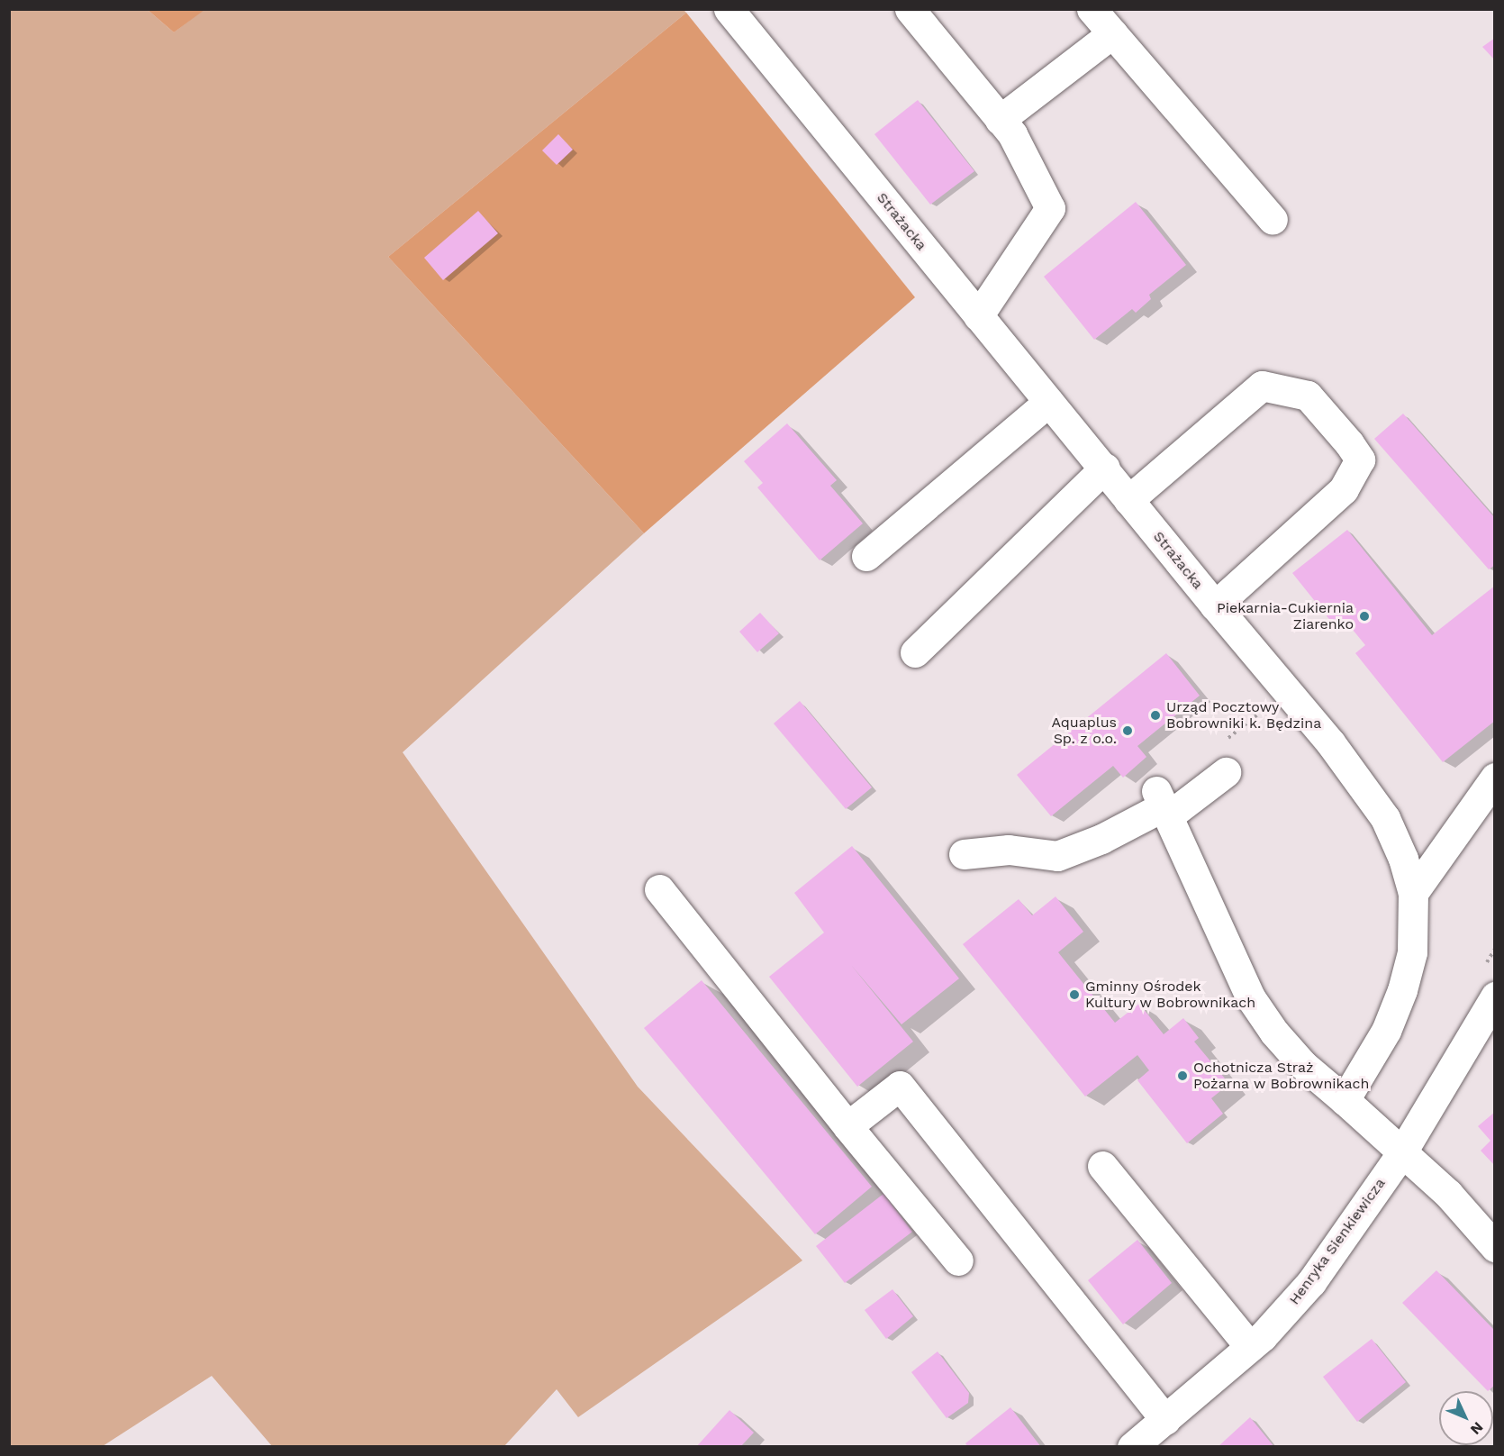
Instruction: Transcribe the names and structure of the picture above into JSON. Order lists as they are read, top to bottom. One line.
{"streets":{"street":["Strażacka","Henryka Sienkiewicza"]},"places":["Piekarnia-Cukiernia Ziarenko","Urząd Pocztowy Bobrowniki k. Będzina","Aquaplus Sp. z o.o.","Gminny Ośrodek Kultury w Bobrownikach","Ochotnicza Straż Pożarna w Bobrownikach"],"north":"bottom right"}
